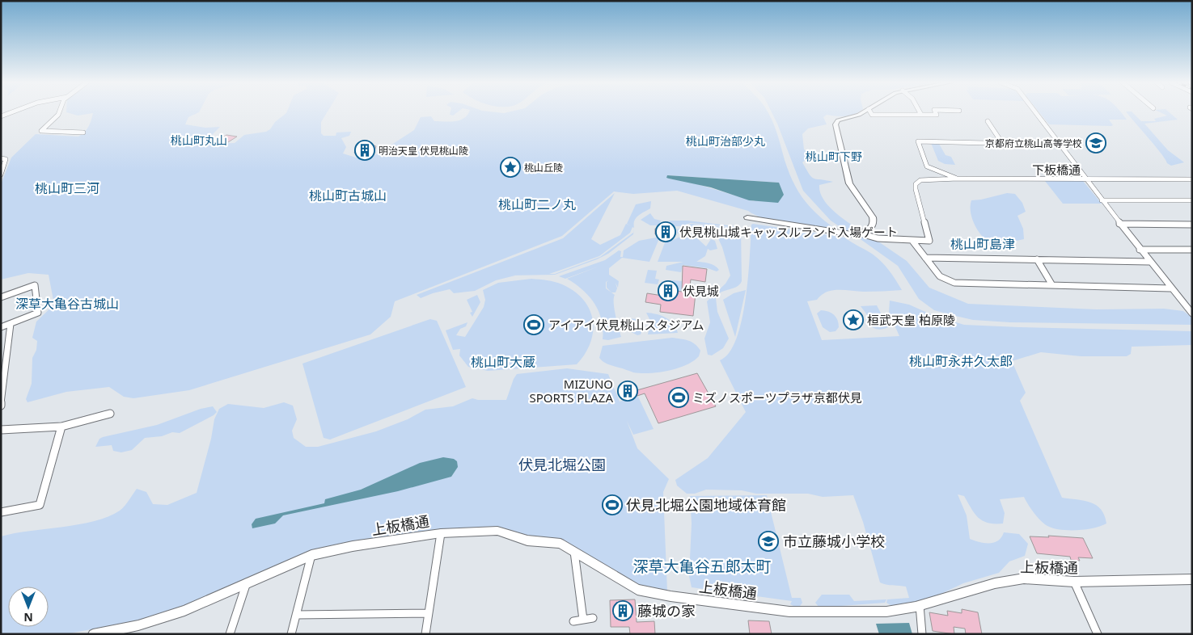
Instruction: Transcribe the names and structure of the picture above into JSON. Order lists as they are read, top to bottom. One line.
{"streets":{"street":["下板橋通","上板橋通"]},"districts":["桃山町丸山","桃山町治部少丸","桃山町下野","桃山町三河","桃山町古城山","桃山町二ノ丸","桃山町島津","深草大亀谷古城山","桃山町永井久太郎","桃山町大蔵","深草大亀谷五郎太町"],"parks":["伏見北堀公園"],"places":{"school or university":["京都府立桃山高等学校","市立藤城小学校"],"building":["明治天皇 伏見桃山陵","伏見桃山城キャッスルランド入場ゲート","伏見城","MIZUNO SPORTS PLAZA","藤城の家"],"place":["桃山丘陵","桓武天皇 柏原陵"],"sports":["アイアイ伏見桃山スタジアム","ミズノスポーツプラザ京都伏見","伏見北堀公園地域体育館"]},"north":"bottom"}
